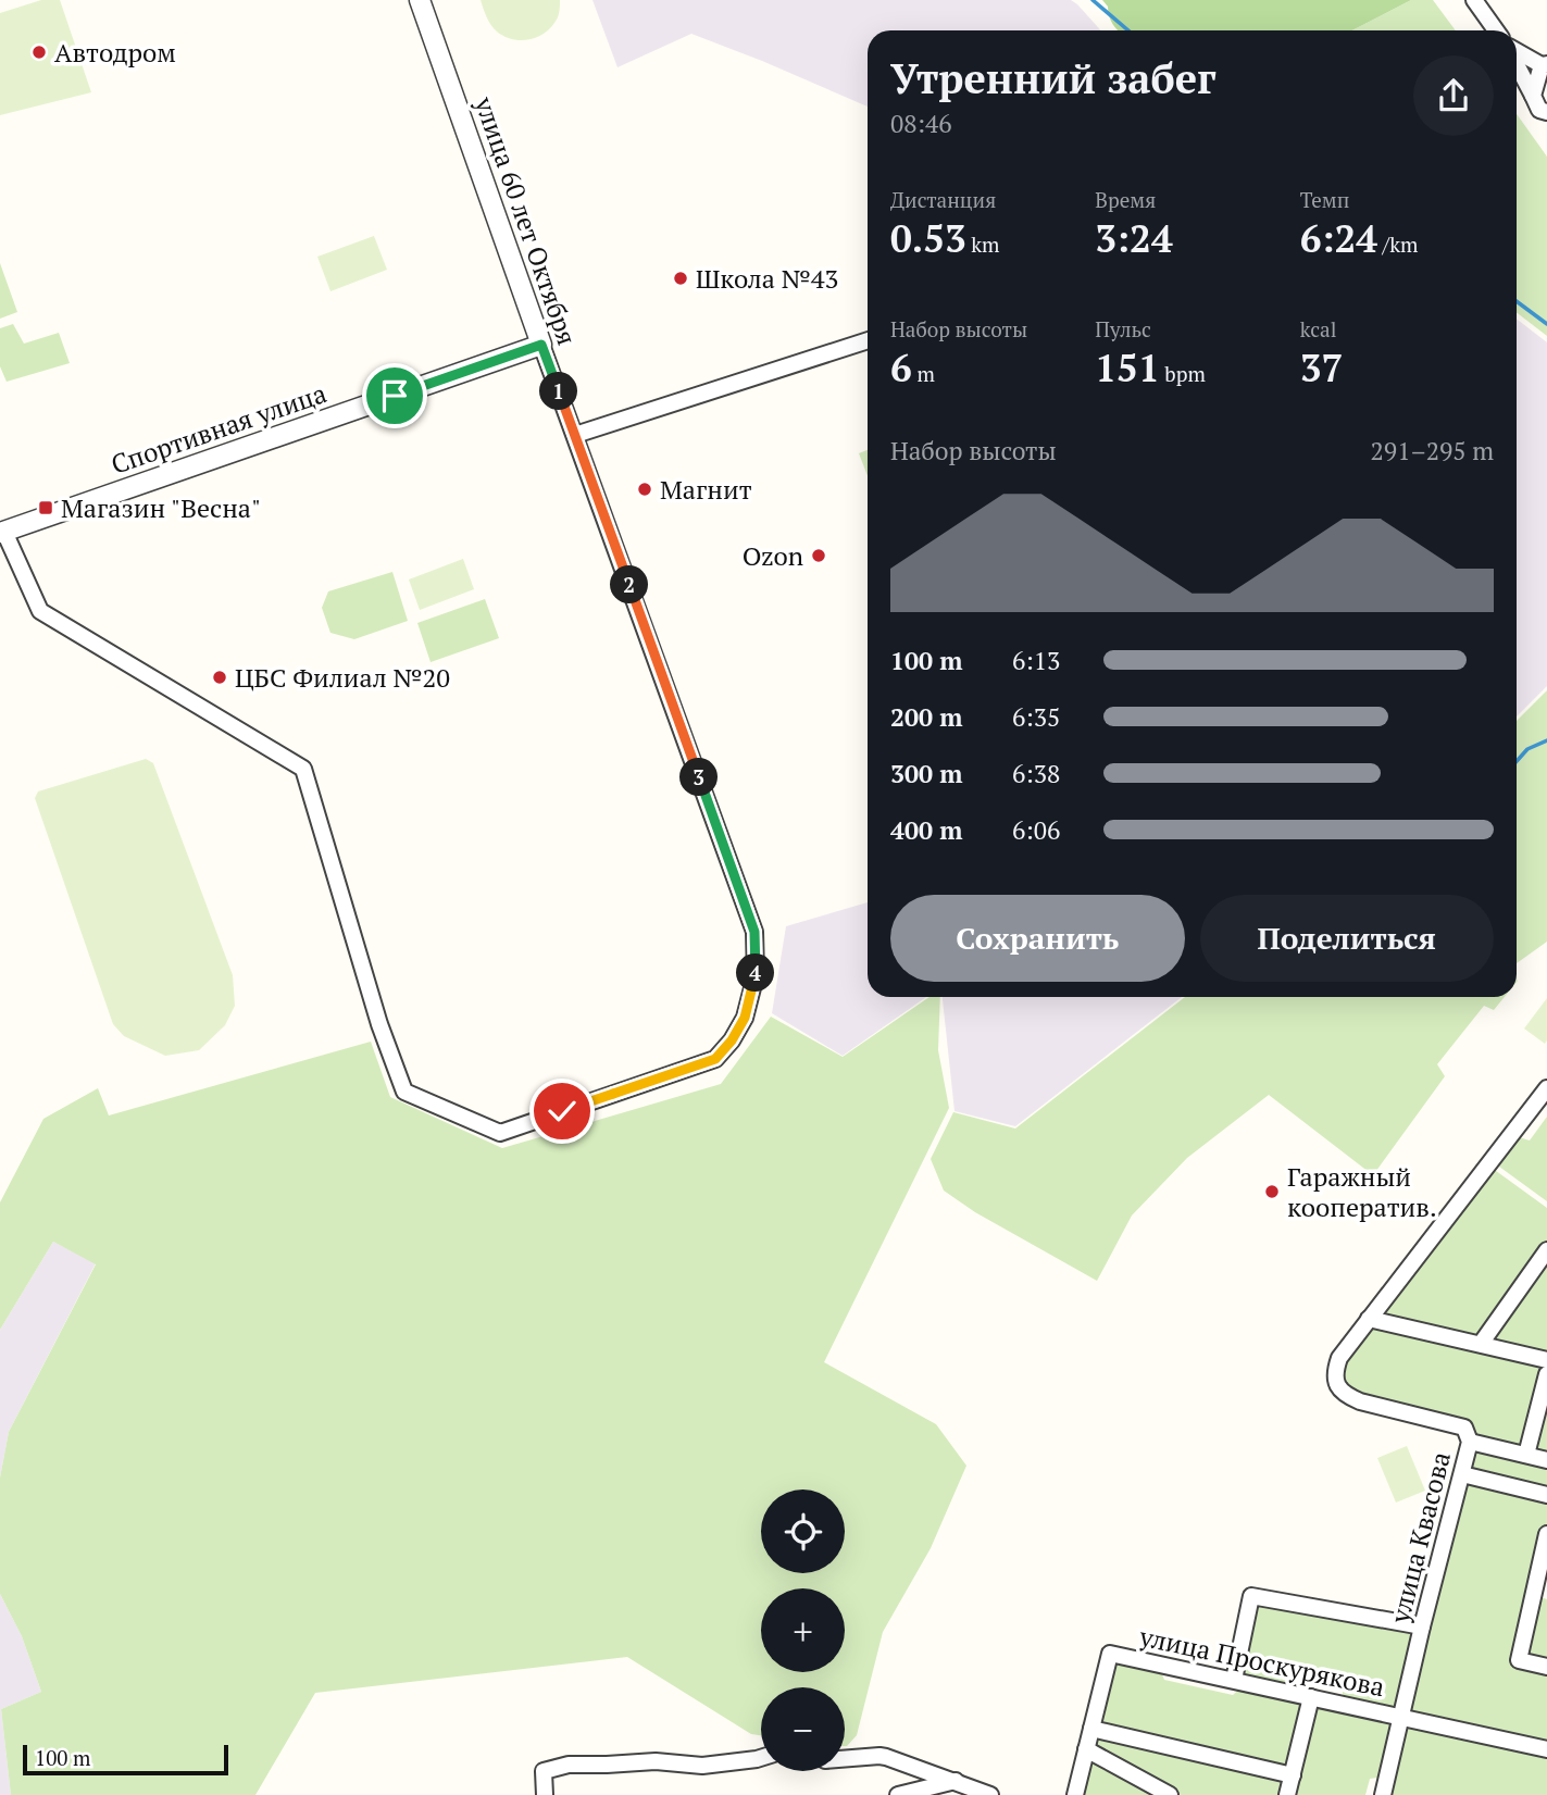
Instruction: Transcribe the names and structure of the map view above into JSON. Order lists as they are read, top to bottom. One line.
{"streets":{"street":["улица 60 лет Октября","Спортивная улица","улица Квасова","улица Проскурякова"]},"crossings":[["улица 60 лет Октября","Спортивная улица"],["улица Квасова","улица Проскурякова"]],"places":{"other":["Автодром","Школа №43","Магнит","Ozon","ЦБС Филиал №20","Гаражный кооператив."],"transit":["Магазин \"Весна\""]},"scale_bar":"100 m","page":{"heading":["Утренний забег","08:46"],"stats":[["Дистанция","0.53 km"],["Время","3:24"],["Темп","6:24 /km"],["Набор высоты","6 m"],["Пульс","151 bpm"],["kcal","37"]],"pins":["1","2","3","4"],"chart":["Набор высоты","291–295 m"],"list":[{"name":"100 m","note":"6:13"},{"name":"200 m","note":"6:35"},{"name":"300 m","note":"6:38"},{"name":"400 m","note":"6:06"}],"buttons":["Сохранить","Поделиться"],"map_buttons":["+","−"],"scale":"100 m"}}
